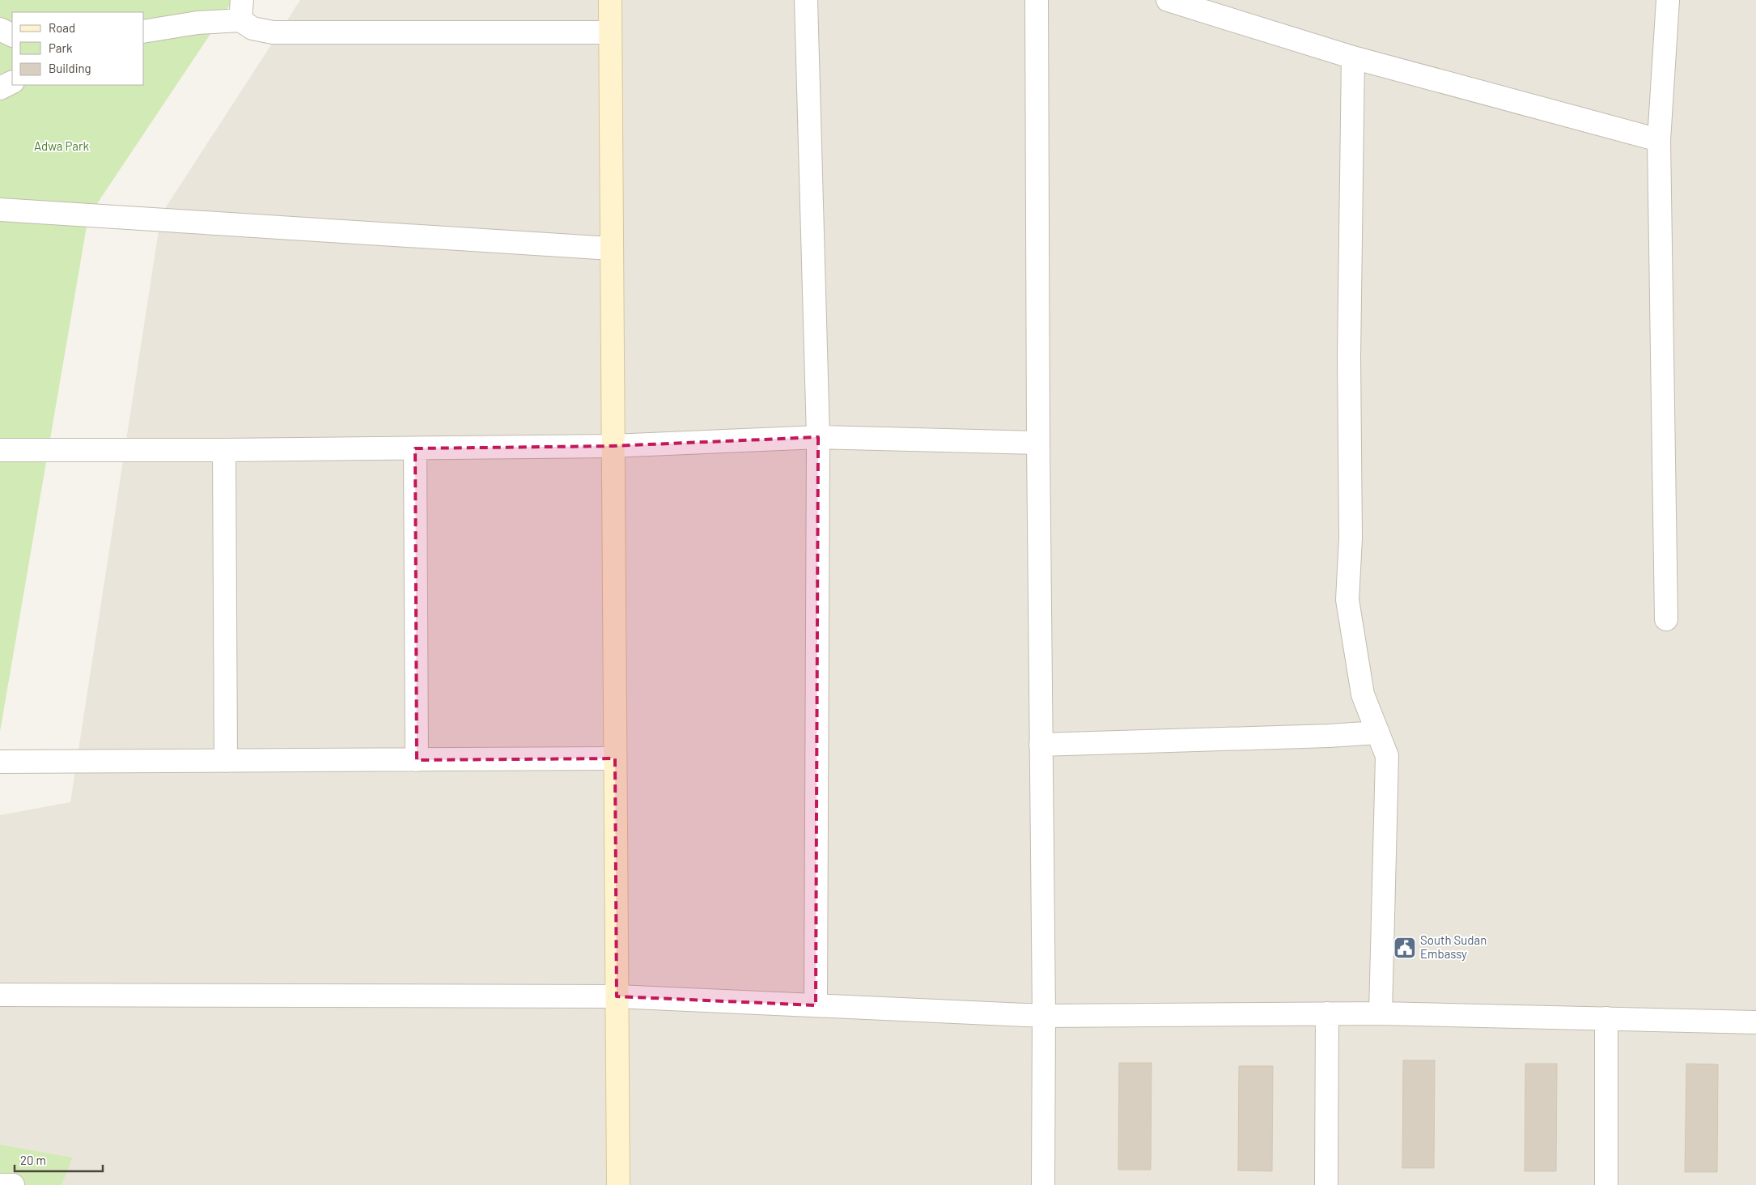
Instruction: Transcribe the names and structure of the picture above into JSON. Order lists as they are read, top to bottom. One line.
{"parks":["Adwa Park"],"places":{"public building":["South Sudan Embassy"]},"legend":["Road","Park","Building"],"scale_bar":"20 m"}
